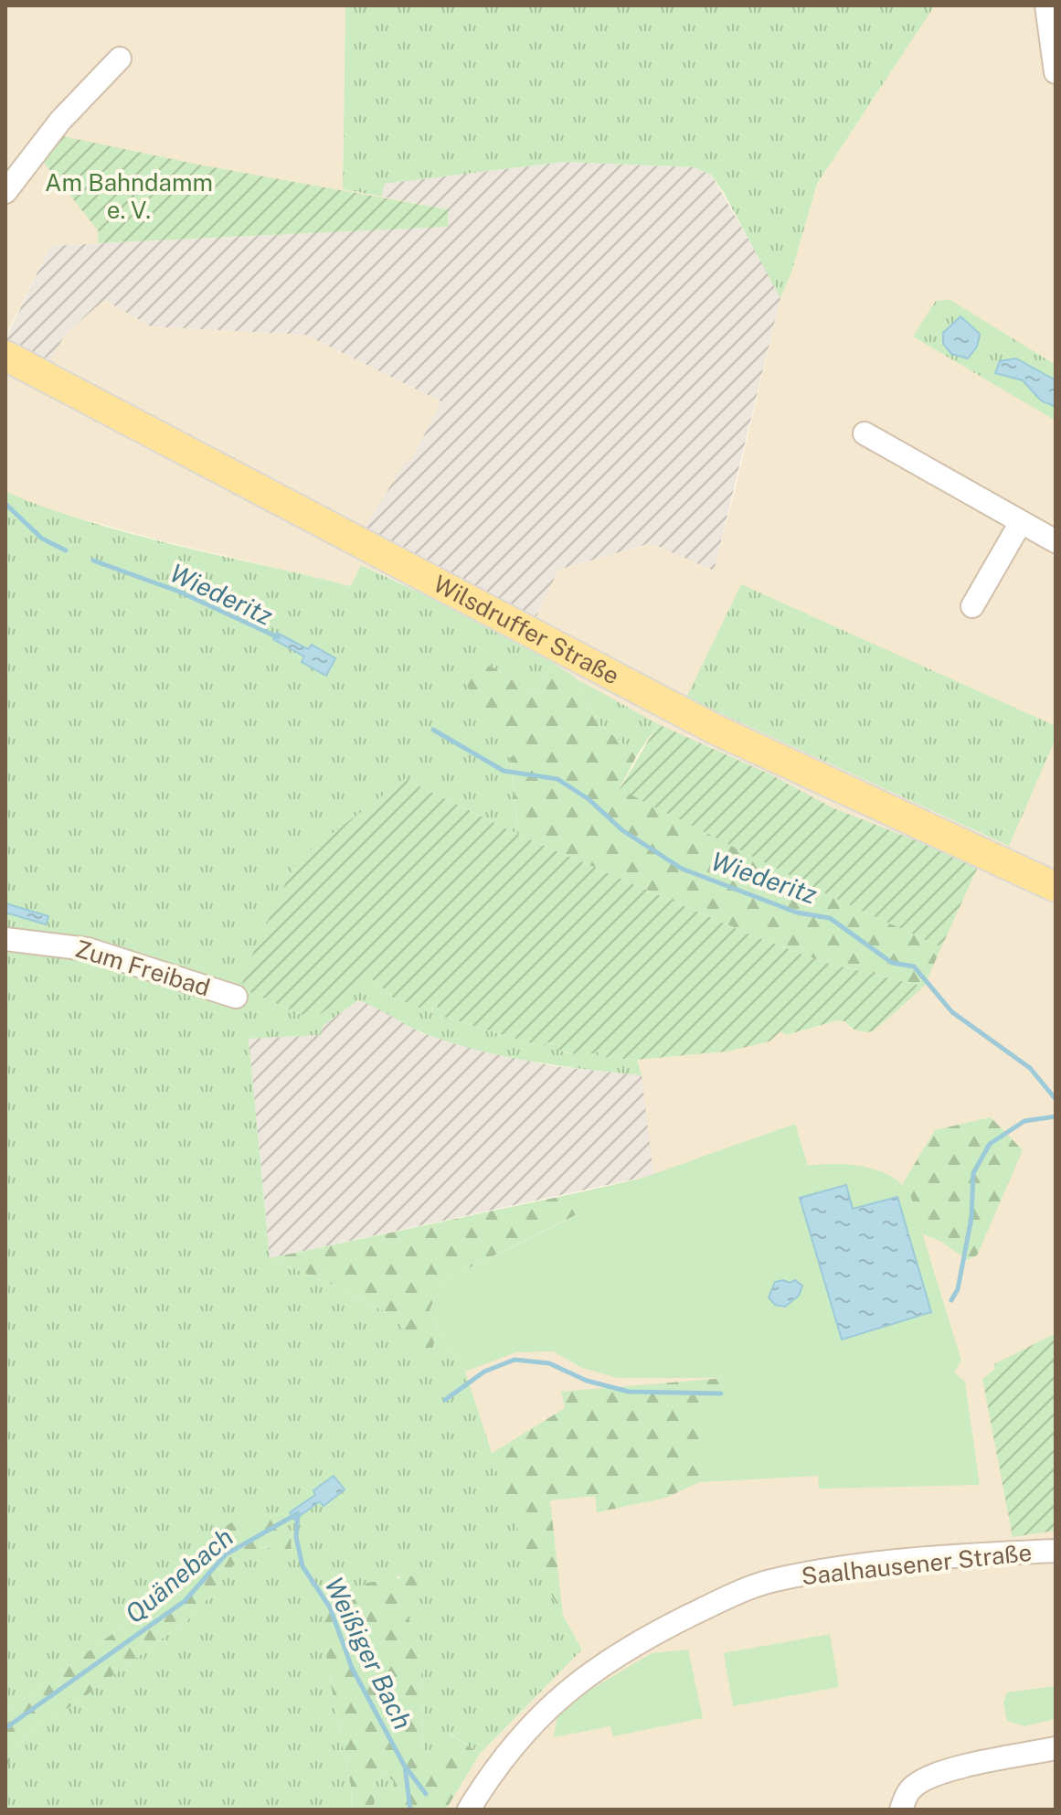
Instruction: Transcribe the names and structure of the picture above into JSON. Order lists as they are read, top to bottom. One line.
{"streets":{"main road":["Wilsdruffer Straße"],"street":["Zum Freibad","Saalhausener Straße"]},"water":["Wiederitz","Quänebach","Weißiger Bach"],"parks":["Am Bahndamm e. V."]}
